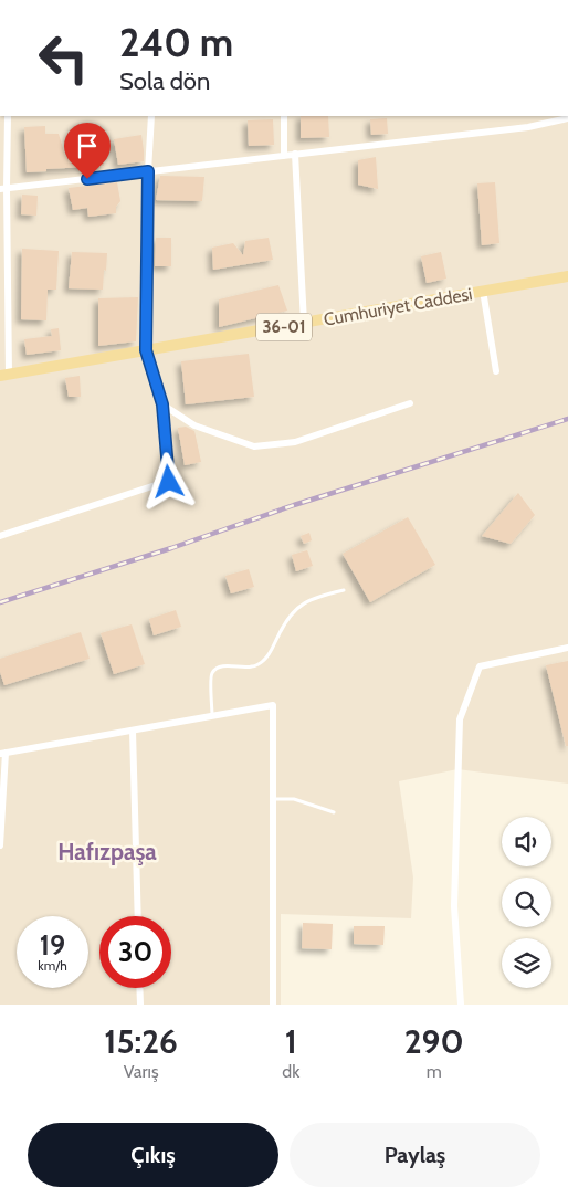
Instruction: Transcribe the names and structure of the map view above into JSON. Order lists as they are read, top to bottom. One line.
{"streets":{"main road":["Cumhuriyet Caddesi","36-01"]},"districts":["Hafızpaşa"],"page":{"turn":["240 m","Sola dön"],"speed":"19 km/h","limit":"30","eta":["15:26","Varış","1","dk","290","m"],"buttons":["Çıkış","Paylaş"]}}
